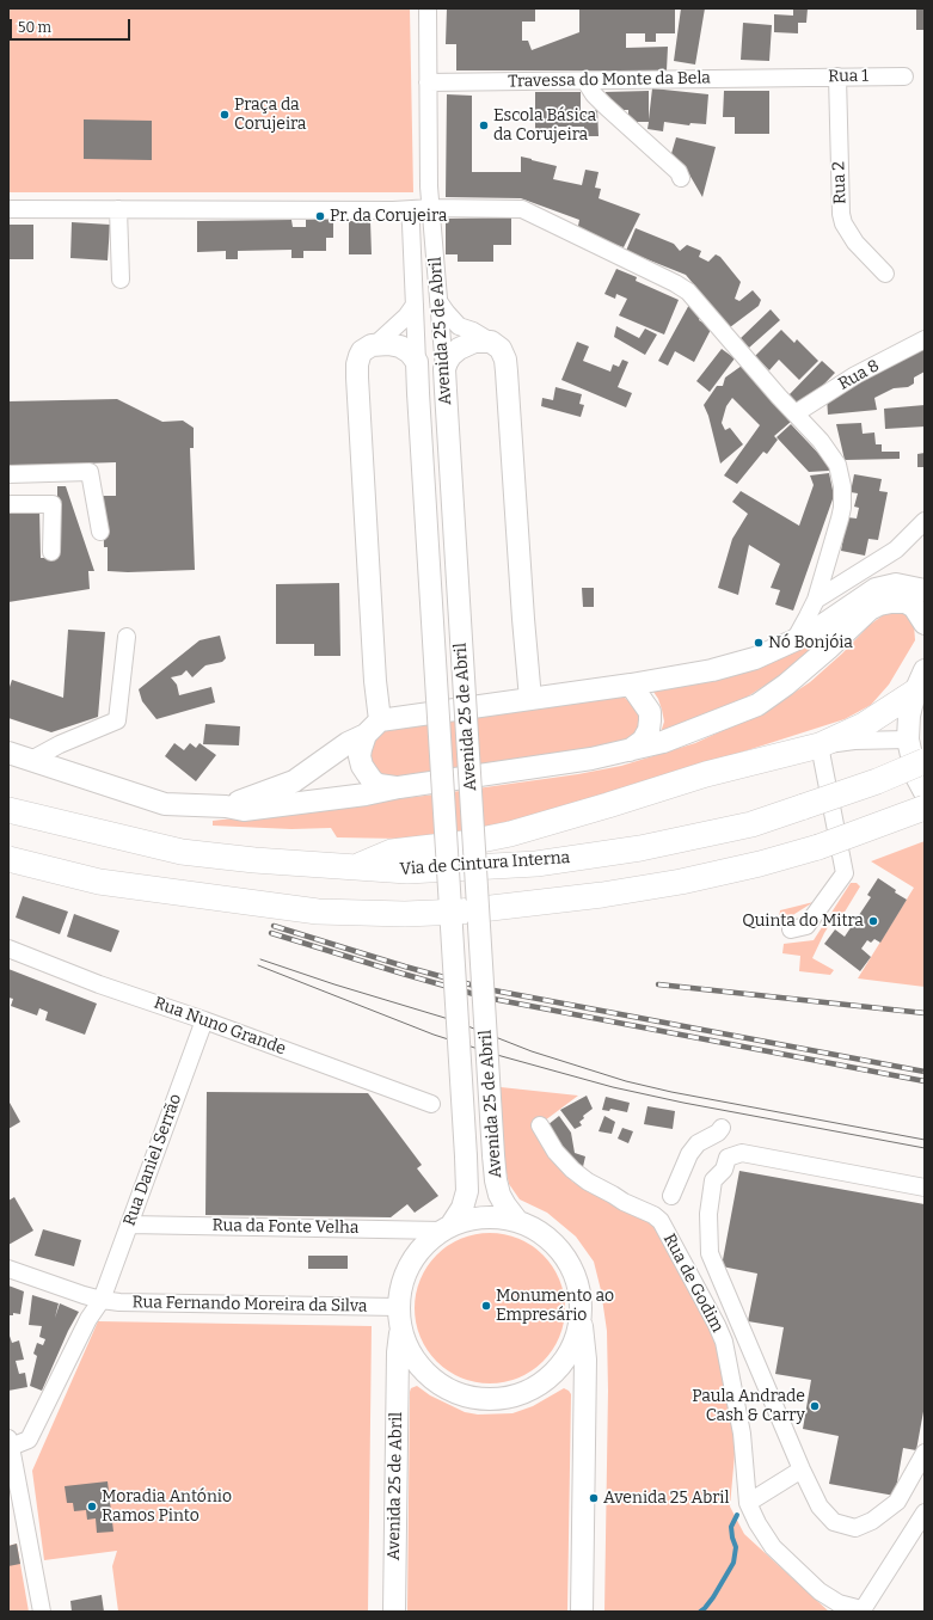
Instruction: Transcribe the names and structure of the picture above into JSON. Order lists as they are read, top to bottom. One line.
{"streets":{"highway":["Via de Cintura Interna"],"main road":["Avenida 25 de Abril"],"street":["Rua 1","Travessa do Monte da Bela","Rua 2","Rua 8","Rua Nuno Grande","Rua Daniel Serrão","Rua da Fonte Velha","Rua de Godim","Rua Fernando Moreira da Silva"]},"crossings":[["Rua 1","Travessa do Monte da Bela"],["Rua 1","Rua 2"],["Avenida 25 de Abril","Rua da Fonte Velha"],["Rua Nuno Grande","Rua Daniel Serrão"],["Rua Daniel Serrão","Rua da Fonte Velha"],["Rua Daniel Serrão","Rua Fernando Moreira da Silva"]],"places":["Praça da Corujeira","Escola Básica da Corujeira","Pr. da Corujeira","Nó Bonjóia","Quinta do Mitra","Monumento ao Empresário","Paula Andrade Cash & Carry","Avenida 25 Abril","Moradia António Ramos Pinto"],"scale_bar":"50 m"}
